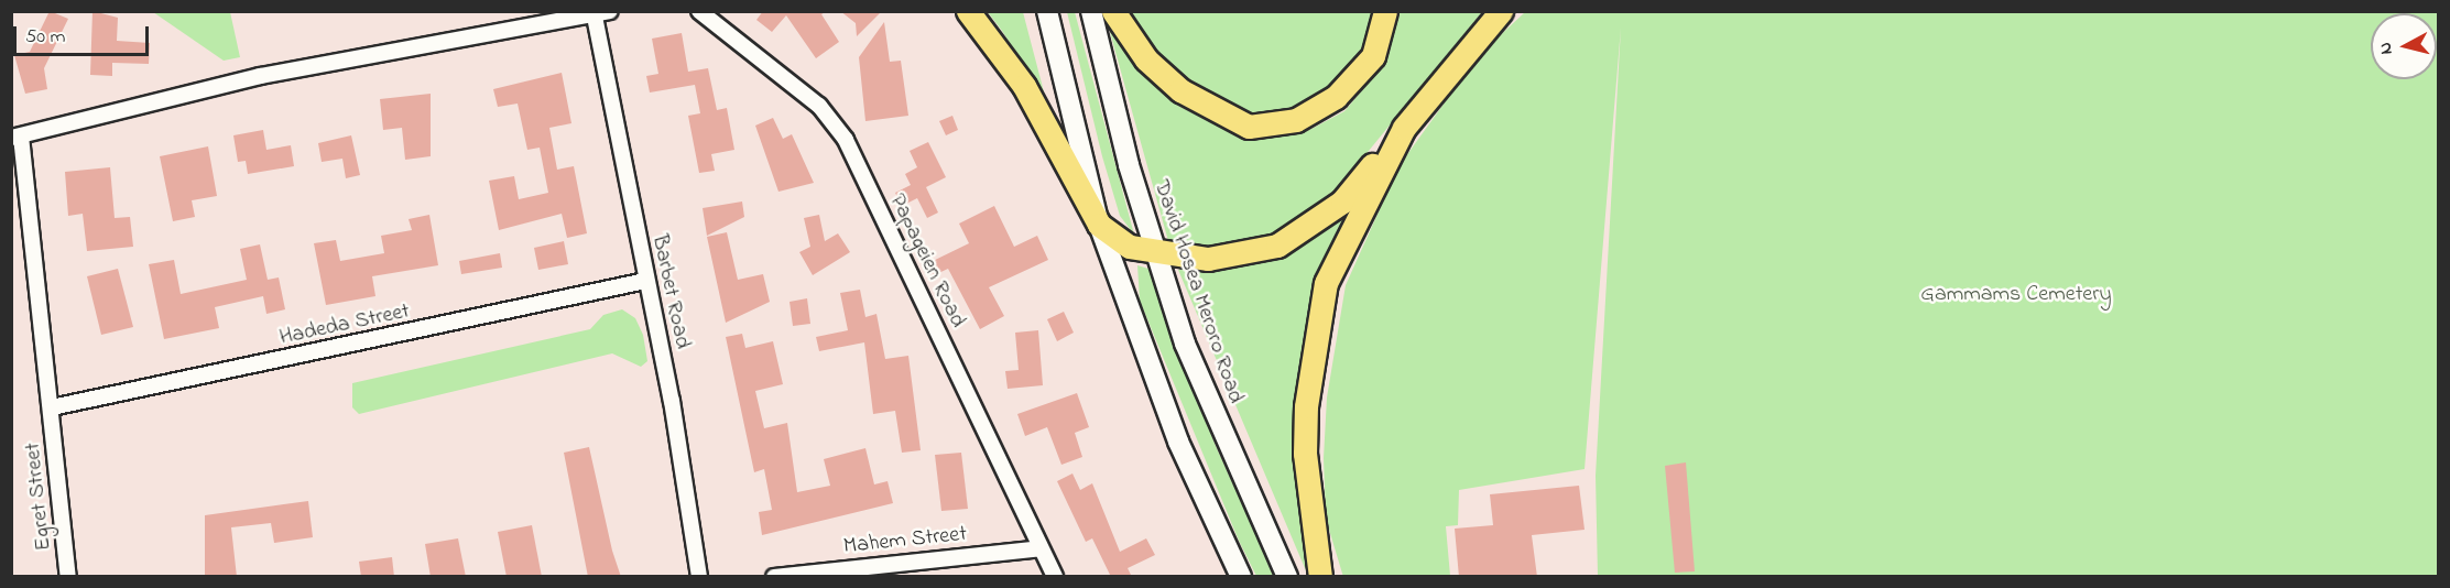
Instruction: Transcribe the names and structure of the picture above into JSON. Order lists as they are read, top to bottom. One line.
{"streets":{"main road":["David Hosea Meroro Road"],"street":["Papageien Road","Barbet Road","Hadeda Street","Egret Street","Mahem Street"]},"crossings":[["Papageien Road","Mahem Street"],["Barbet Road","Hadeda Street"],["Hadeda Street","Egret Street"]],"parks":["Gammams Cemetery"],"scale_bar":"50 m","north":"left"}
